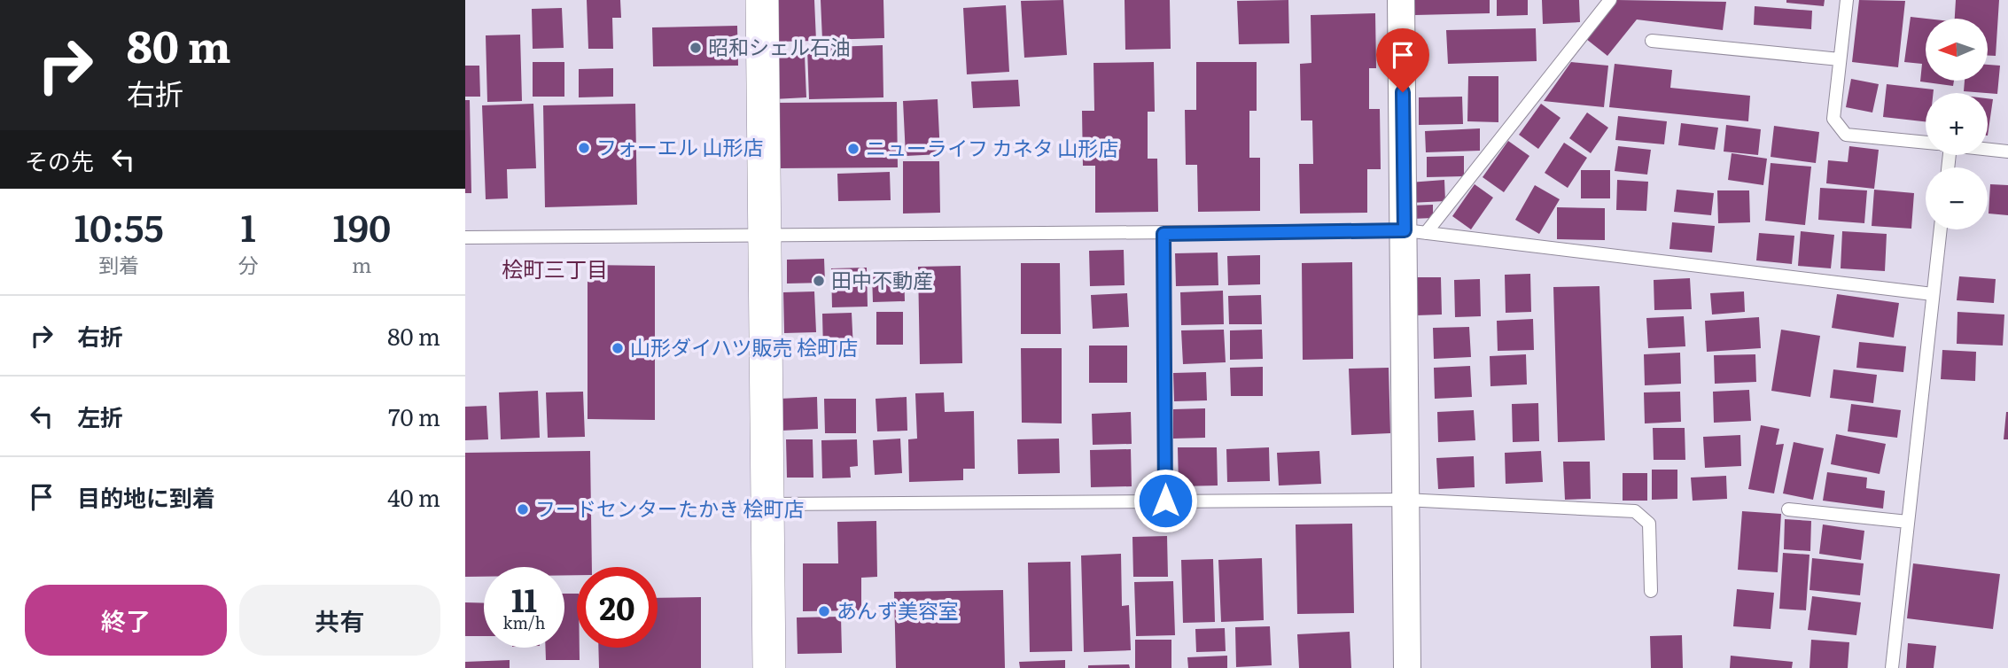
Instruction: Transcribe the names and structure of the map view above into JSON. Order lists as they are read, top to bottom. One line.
{"districts":["桧町三丁目"],"places":["昭和シェル石油","フォーエル 山形店","ニューライフ カネタ 山形店","田中不動産","山形ダイハツ販売 桧町店","フードセンターたかき 桧町店","あんず美容室"],"north":"left","page":{"turn":["80 m","右折"],"map_buttons":["+","−"],"then":"その先","eta":["10:55","到着","1","分","190","m"],"list":[{"name":"右折","value":"80 m"},{"name":"左折","value":"70 m"},{"name":"目的地に到着","value":"40 m"}],"speed":"11 km/h","limit":"20","buttons":["終了","共有"]}}
